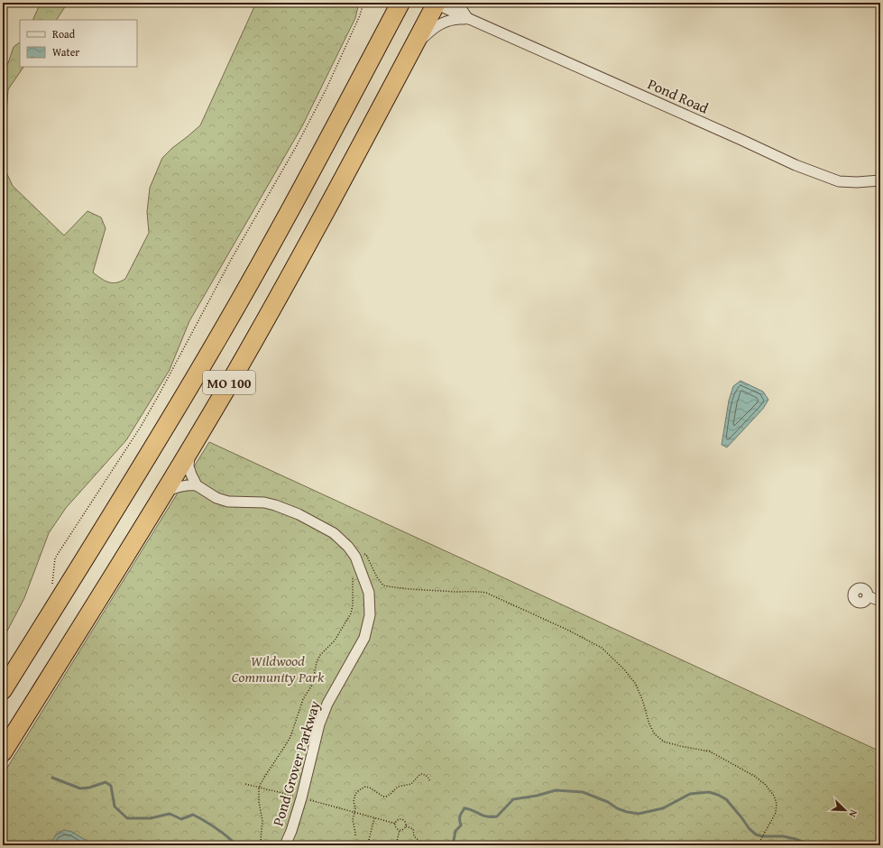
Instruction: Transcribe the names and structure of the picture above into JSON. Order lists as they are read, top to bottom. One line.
{"streets":{"highway":["MO 100"],"street":["Pond Road","Pond Grover Parkway"]},"crossings":[["Pond Road","MO 100"]],"parks":["Wildwood Community Park"],"legend":["Road","Water"],"north":"bottom right"}
